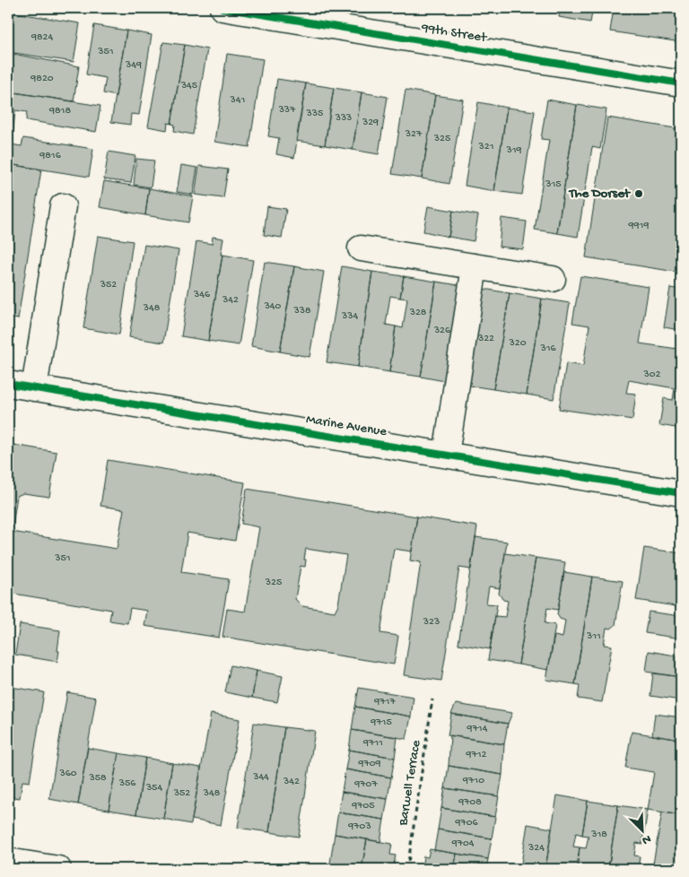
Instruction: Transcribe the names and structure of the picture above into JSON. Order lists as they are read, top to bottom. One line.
{"streets":{"street":["99th Street","Marine Avenue"],"path":["Barwell Terrace"]},"places":["The Dorset"],"house_numbers":["9824","351","349","9820","345","341","337","9818","335","333","329","327","325","321","319","9816","315","9919","352","346","342","340","348","338","328","334","326","322","320","316","302","351","325","323","311","9717","9715","9714","9711","9712","9709","360","344","358","9710","342","356","9707","354","352","348","9708","9705","9706","9703","318","9704","324"],"north":"bottom right"}
